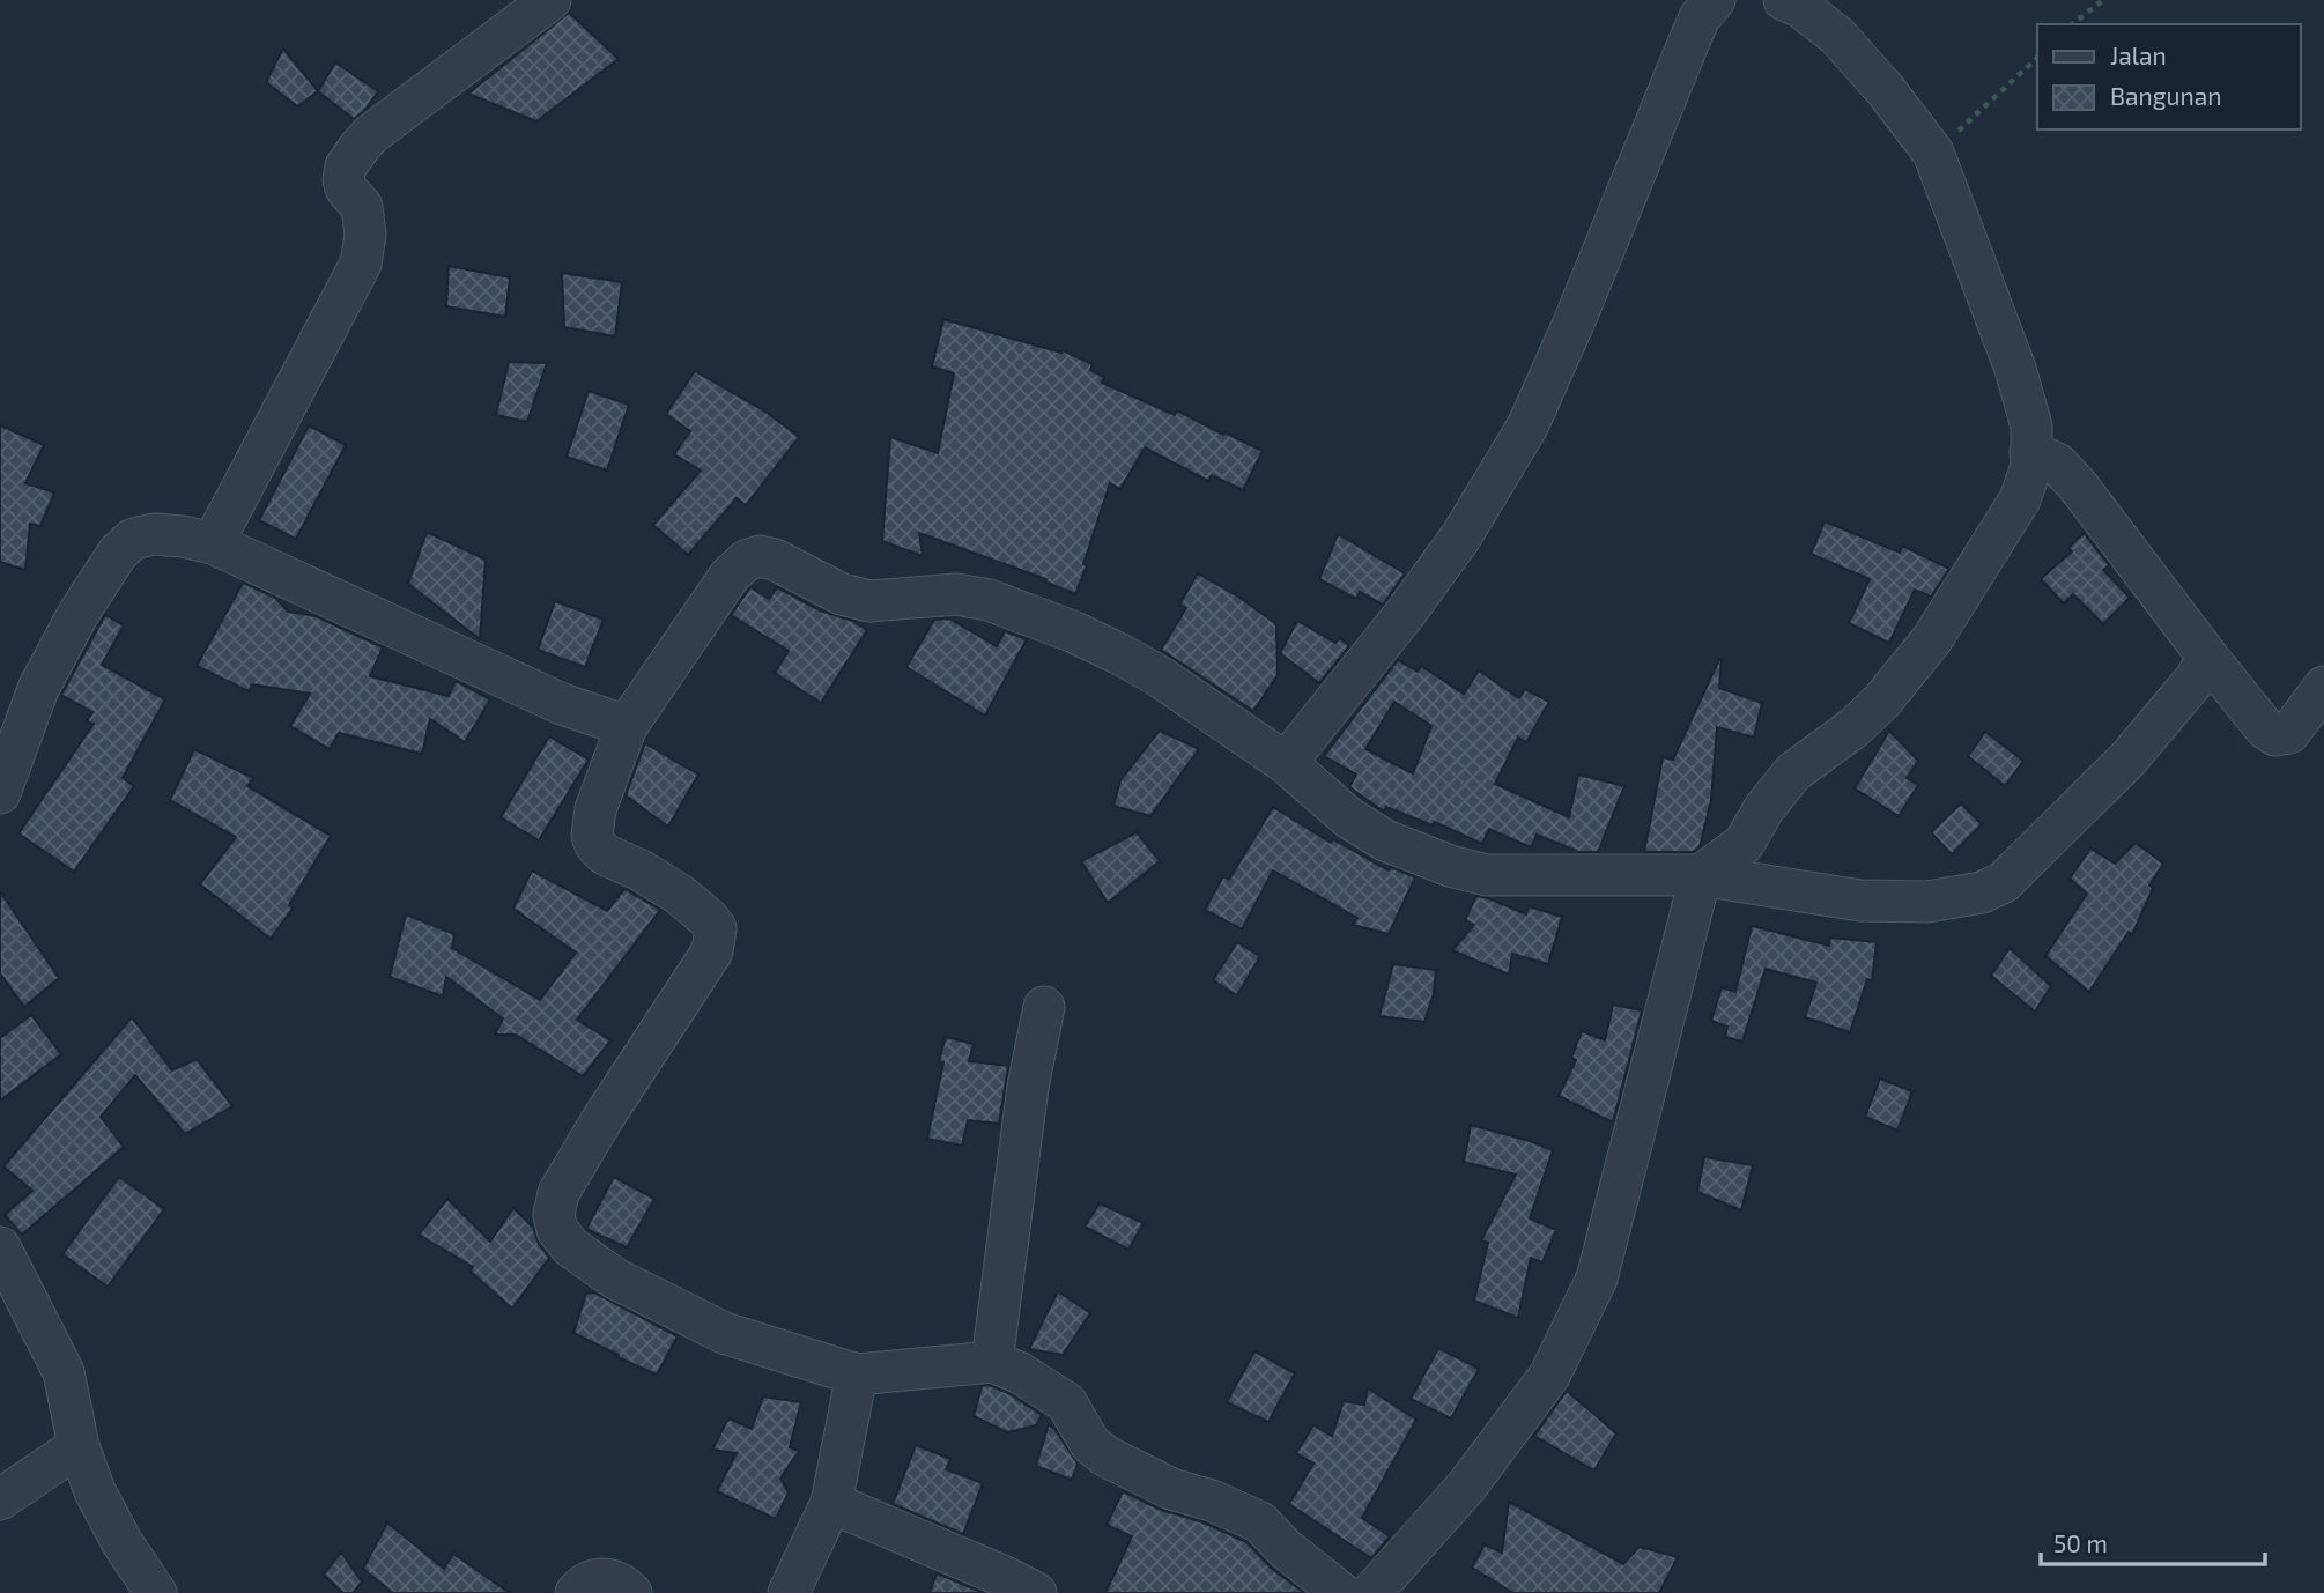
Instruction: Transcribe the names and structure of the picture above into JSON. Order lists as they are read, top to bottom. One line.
{"legend":["Jalan","Bangunan"],"scale_bar":"50 m"}
